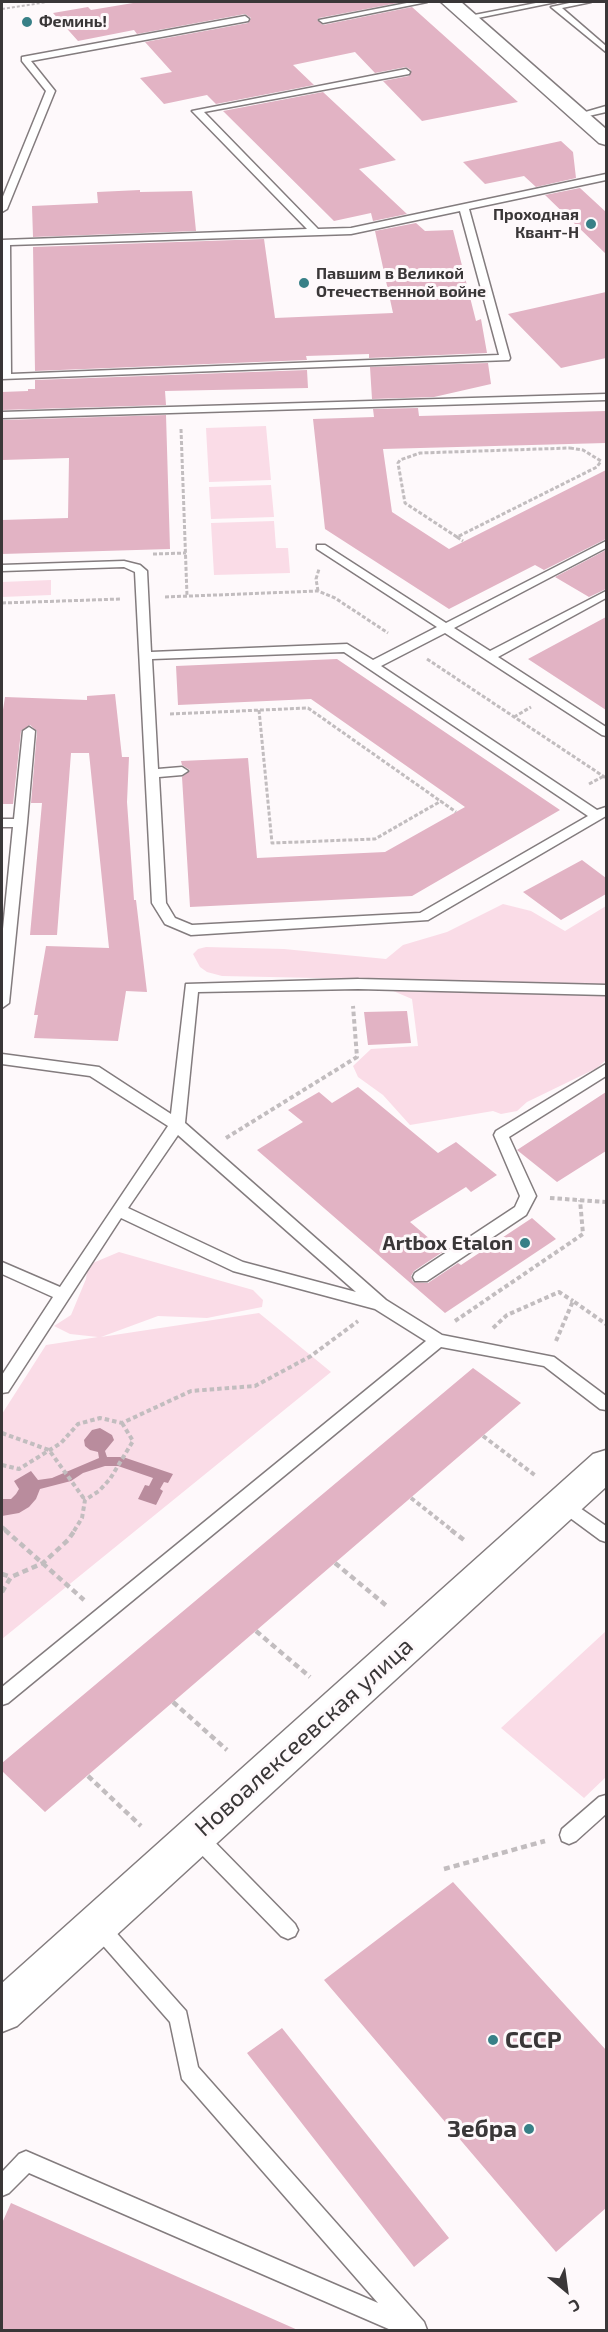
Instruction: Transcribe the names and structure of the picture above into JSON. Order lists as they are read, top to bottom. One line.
{"streets":{"street":["Новоалексеевская улица"]},"places":["Феминь!","Проходная Квант-Н","Павшим в Великой Отечественной войне","Artbox Etalon","СССР","Зебра"],"north":"bottom right"}
